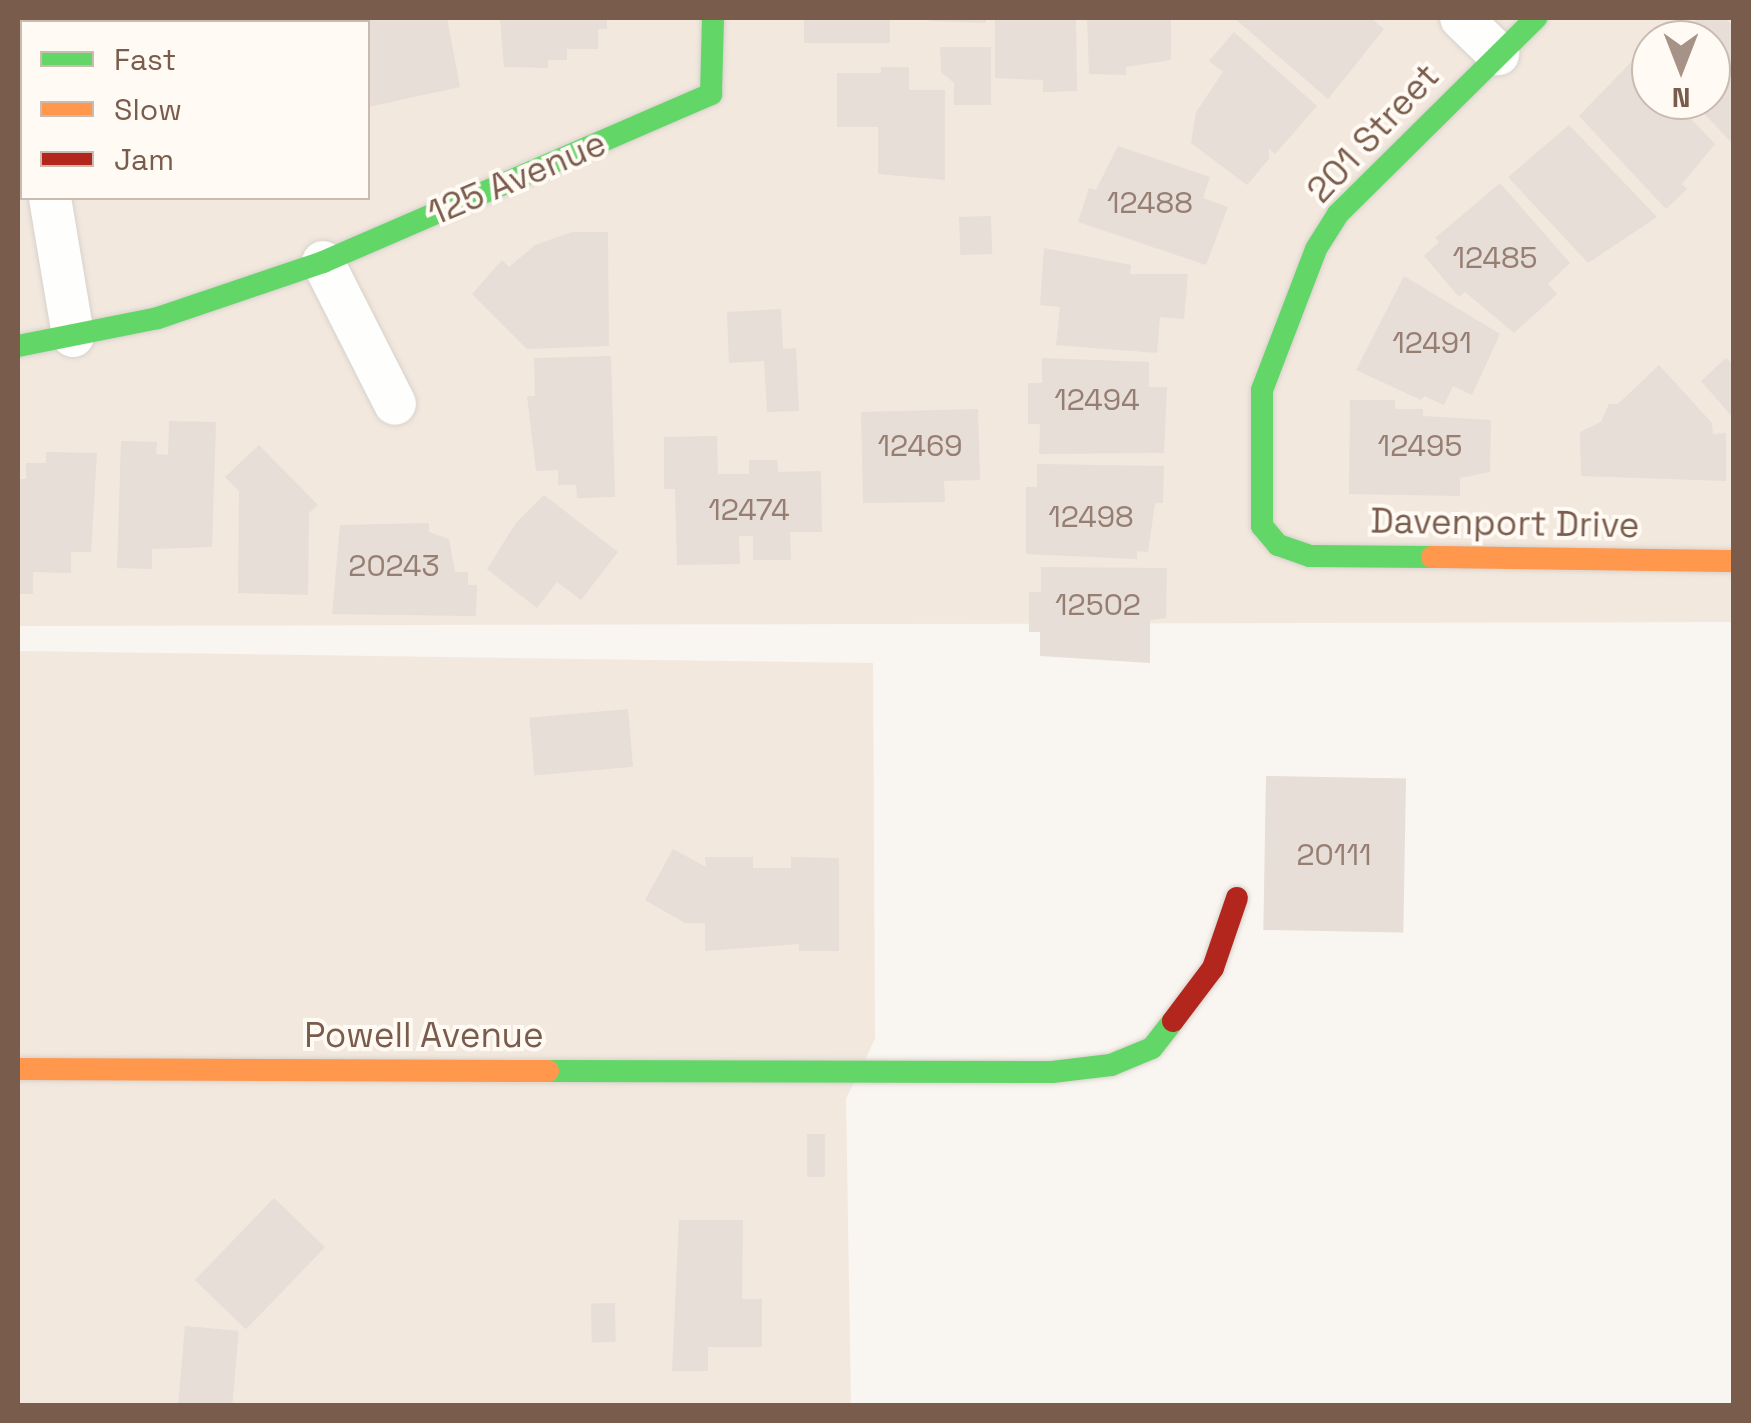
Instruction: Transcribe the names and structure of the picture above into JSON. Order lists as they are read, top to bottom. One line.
{"streets":{"street":["201 Street","125 Avenue","Davenport Drive","Powell Avenue"]},"crossings":[["201 Street","Davenport Drive"]],"house_numbers":["12488","12485","12491","12494","12469","12495","12474","12498","20243","12502","20111"],"legend":["Fast","Slow","Jam"],"north":"bottom"}
